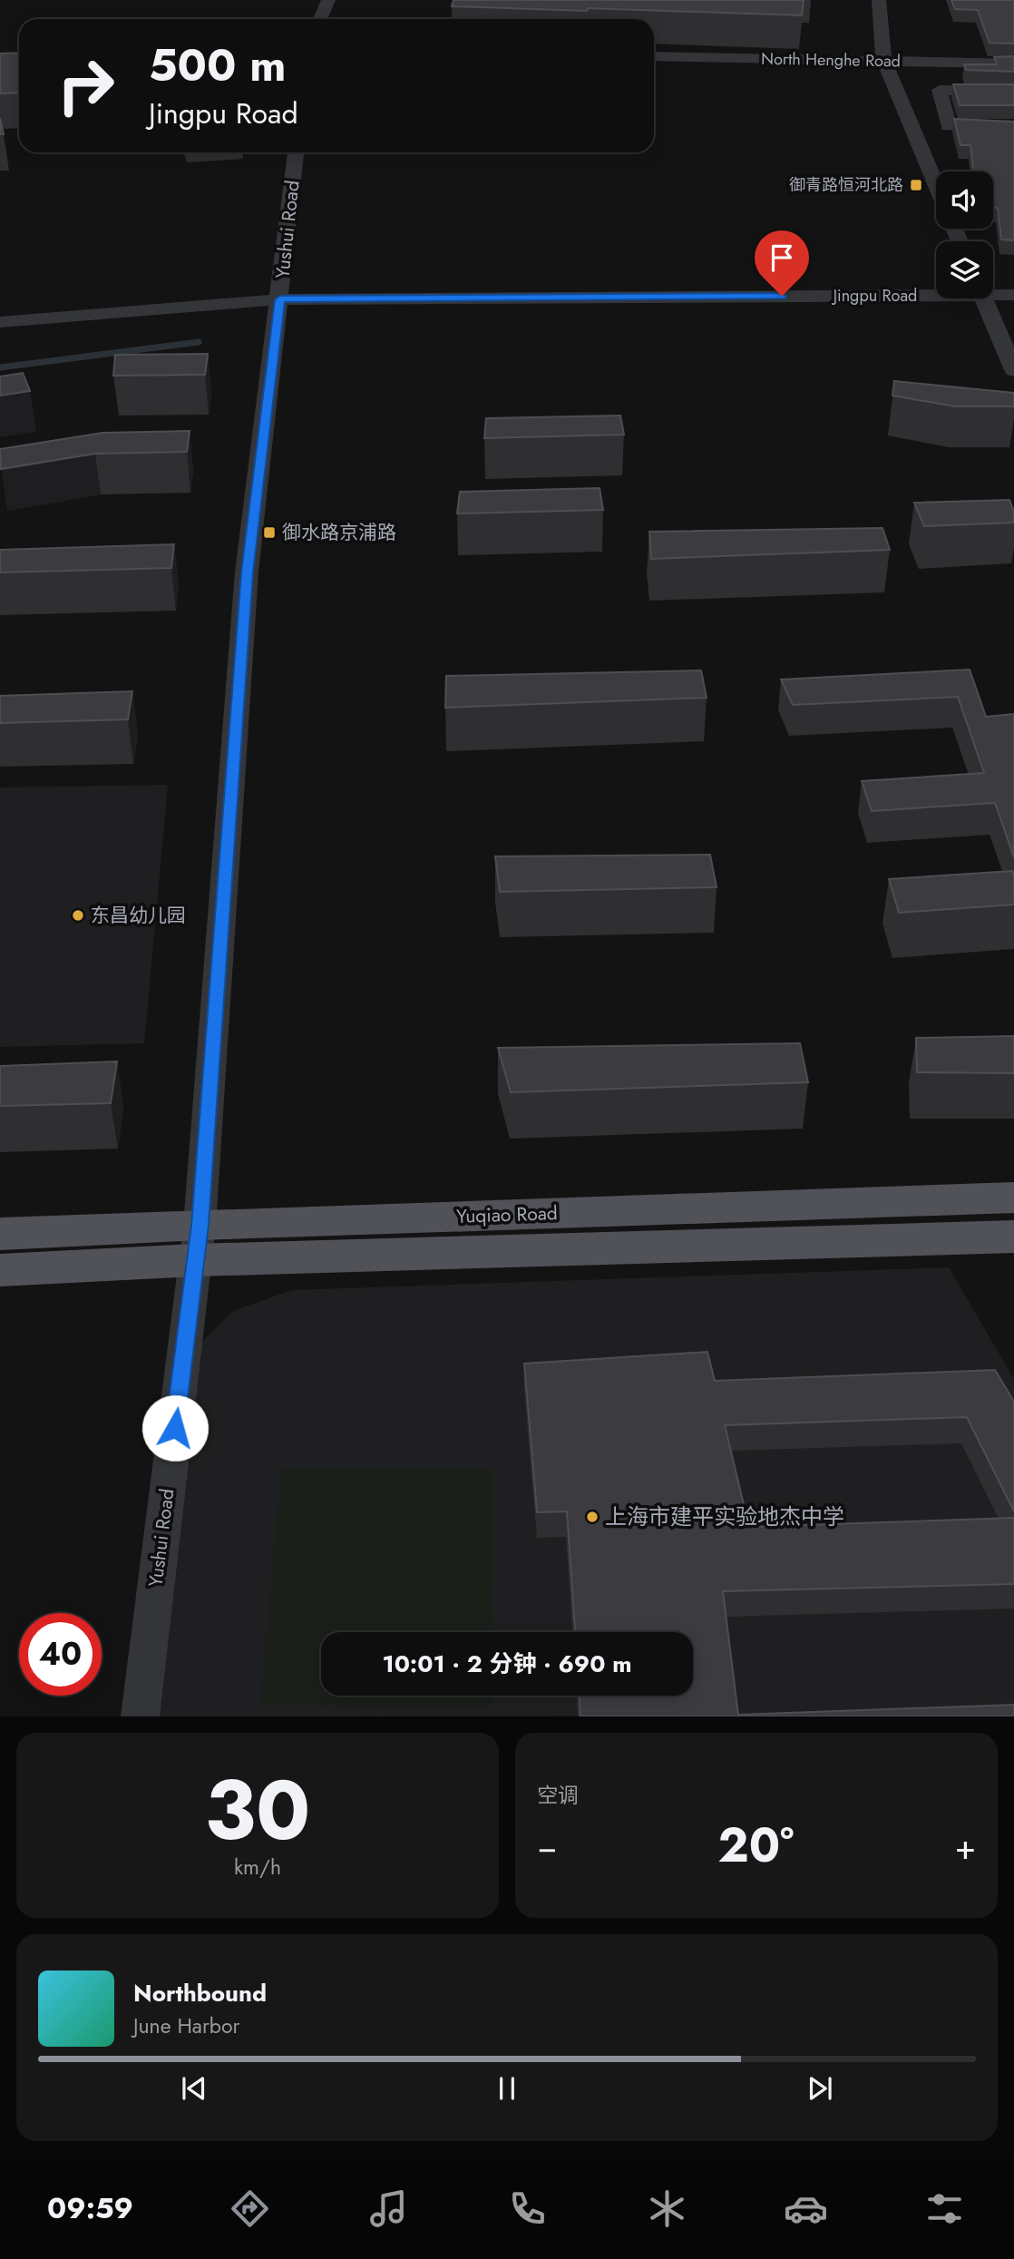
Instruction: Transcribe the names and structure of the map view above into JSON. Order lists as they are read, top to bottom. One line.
{"streets":{"main road":["Yuqiao Road"],"street":["North Henghe Road","Yushui Road","Jingpu Road"]},"crossings":[["Yushui Road","Jingpu Road"],["Yushui Road","Yuqiao Road"]],"places":{"transit":["御青路恒河北路","御水路京浦路"],"other":["东昌幼儿园","上海市建平实验地杰中学"]},"page":{"turn":["500 m","Jingpu Road"],"limit":"40","trip":"10:01 · 2 分钟 · 690 m","tile":[["30","km/h"],"空调"],"heat":["−","20°","+"],"song":["Northbound","June Harbor"],"tabs":"09:59"}}
